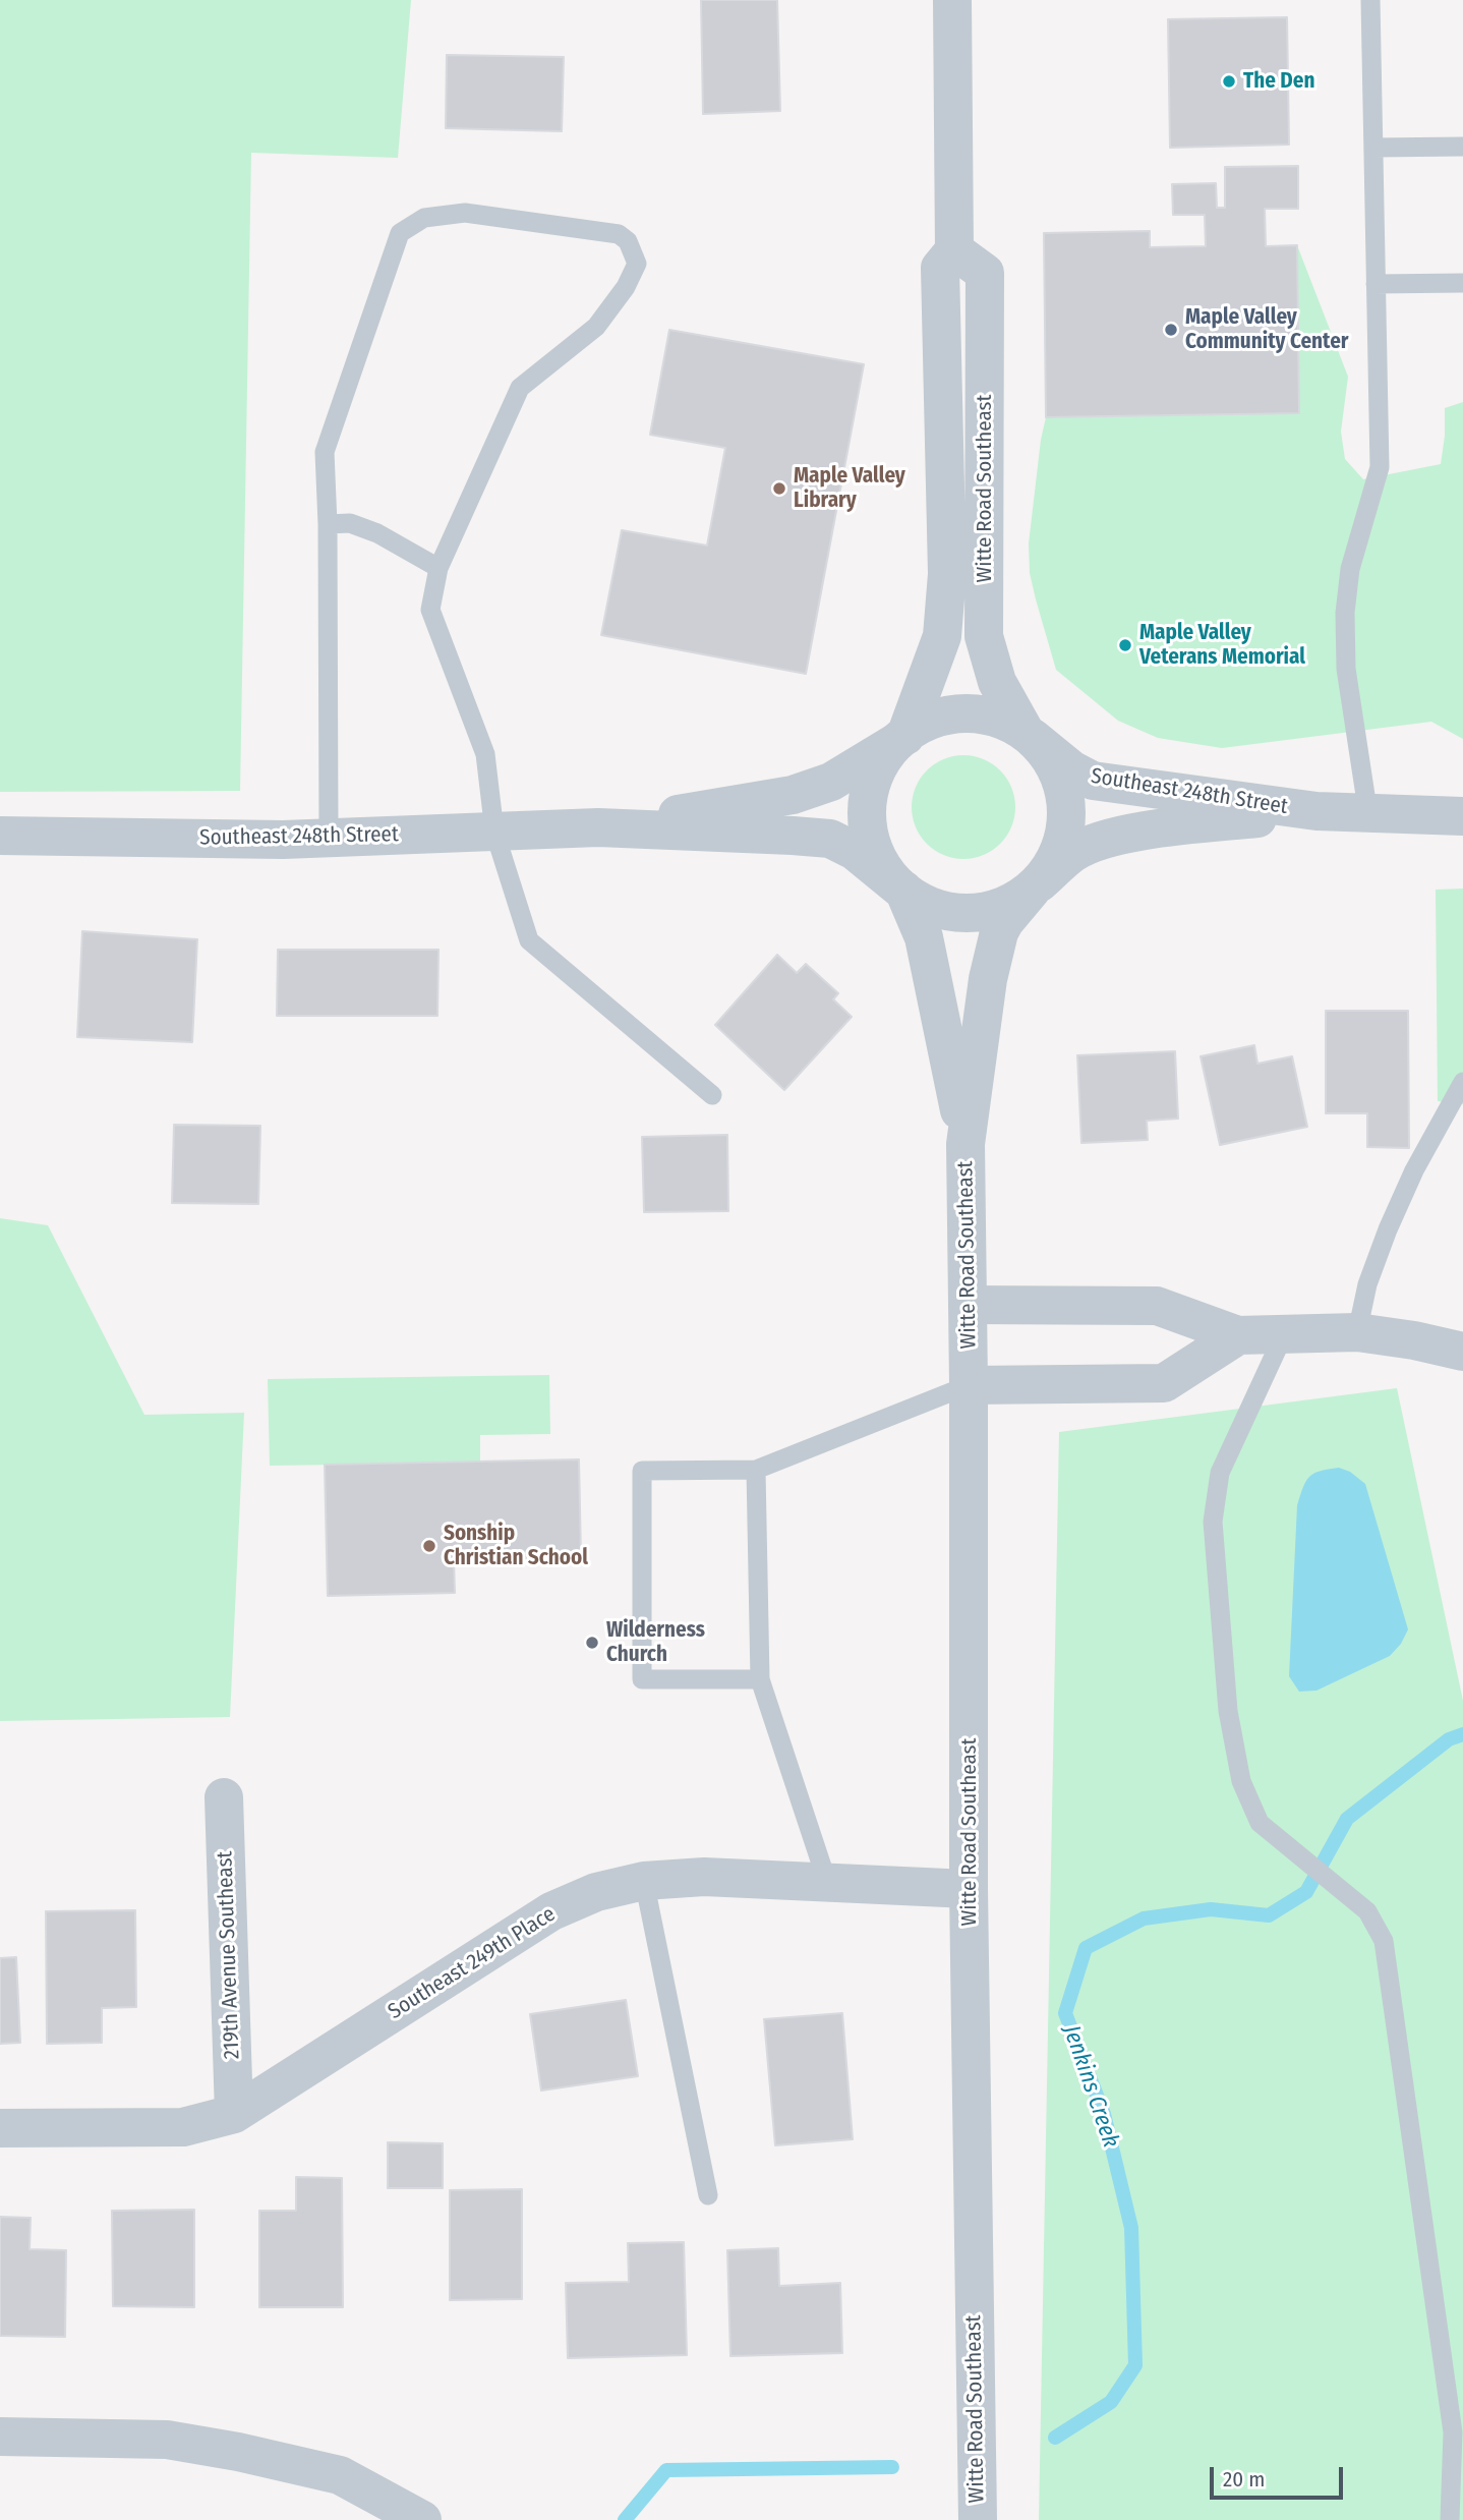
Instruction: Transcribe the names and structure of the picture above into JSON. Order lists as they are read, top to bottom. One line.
{"streets":{"street":["Witte Road Southeast","Southeast 248th Street","219th Avenue Southeast","Southeast 249th Place"]},"crossings":[["Witte Road Southeast","Southeast 248th Street"],["Witte Road Southeast","Southeast 249th Place"],["219th Avenue Southeast","Southeast 249th Place"]],"water":["Jenkins Creek"],"places":["The Den","Maple Valley Community Center","Maple Valley Library","Maple Valley Veterans Memorial","Sonship Christian School","Wilderness Church"],"scale_bar":"20 m"}
